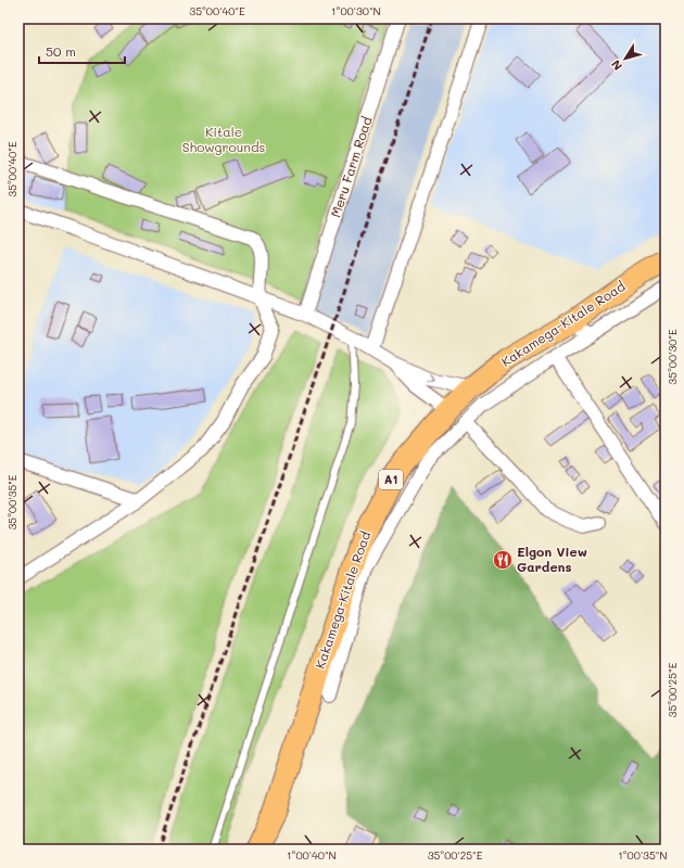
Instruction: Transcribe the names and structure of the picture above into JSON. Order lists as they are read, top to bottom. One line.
{"streets":{"highway":["Kakamega-Kitale Road","A1"],"street":["Meru Farm Road"]},"parks":["Kitale Showgrounds"],"places":{"restaurant":["Elgon View Gardens"]},"scale_bar":"50 m","north":"bottom left","coordinates":["35°00'40\"E","1°00'30\"N","35°00'30\"E","35°00'35\"E","35°00'25\"E","1°00'40\"N","1°00'35\"N"]}
